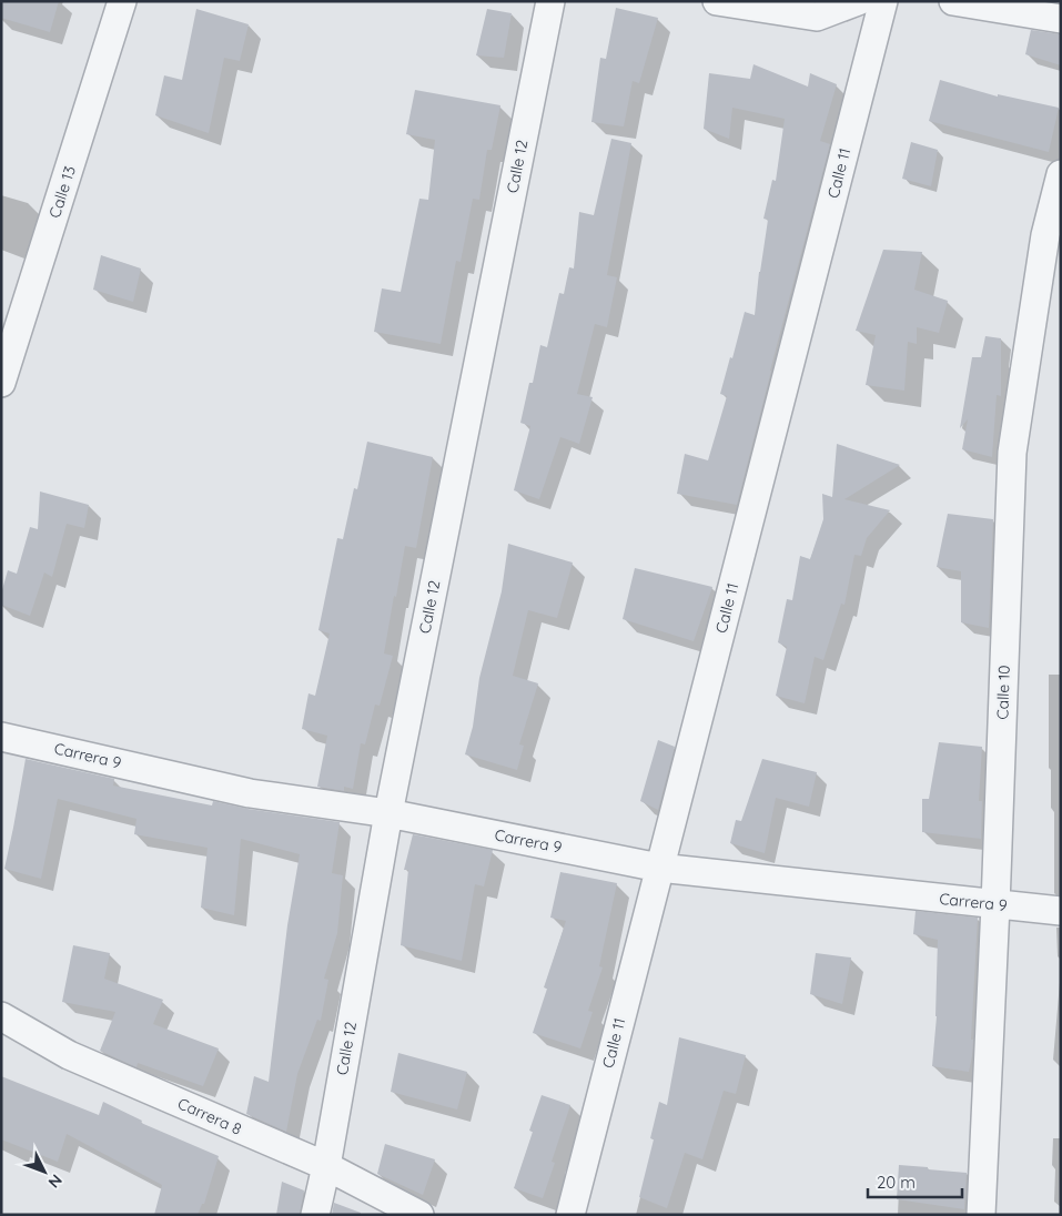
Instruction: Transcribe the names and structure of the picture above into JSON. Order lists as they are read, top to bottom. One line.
{"streets":{"street":["Calle 12","Calle 11","Calle 13","Calle 10","Carrera 9","Carrera 8"]},"crossings":[["Calle 12","Carrera 9"],["Calle 12","Carrera 8"],["Calle 11","Carrera 9"],["Calle 10","Carrera 9"]],"scale_bar":"20 m","north":"bottom right"}
